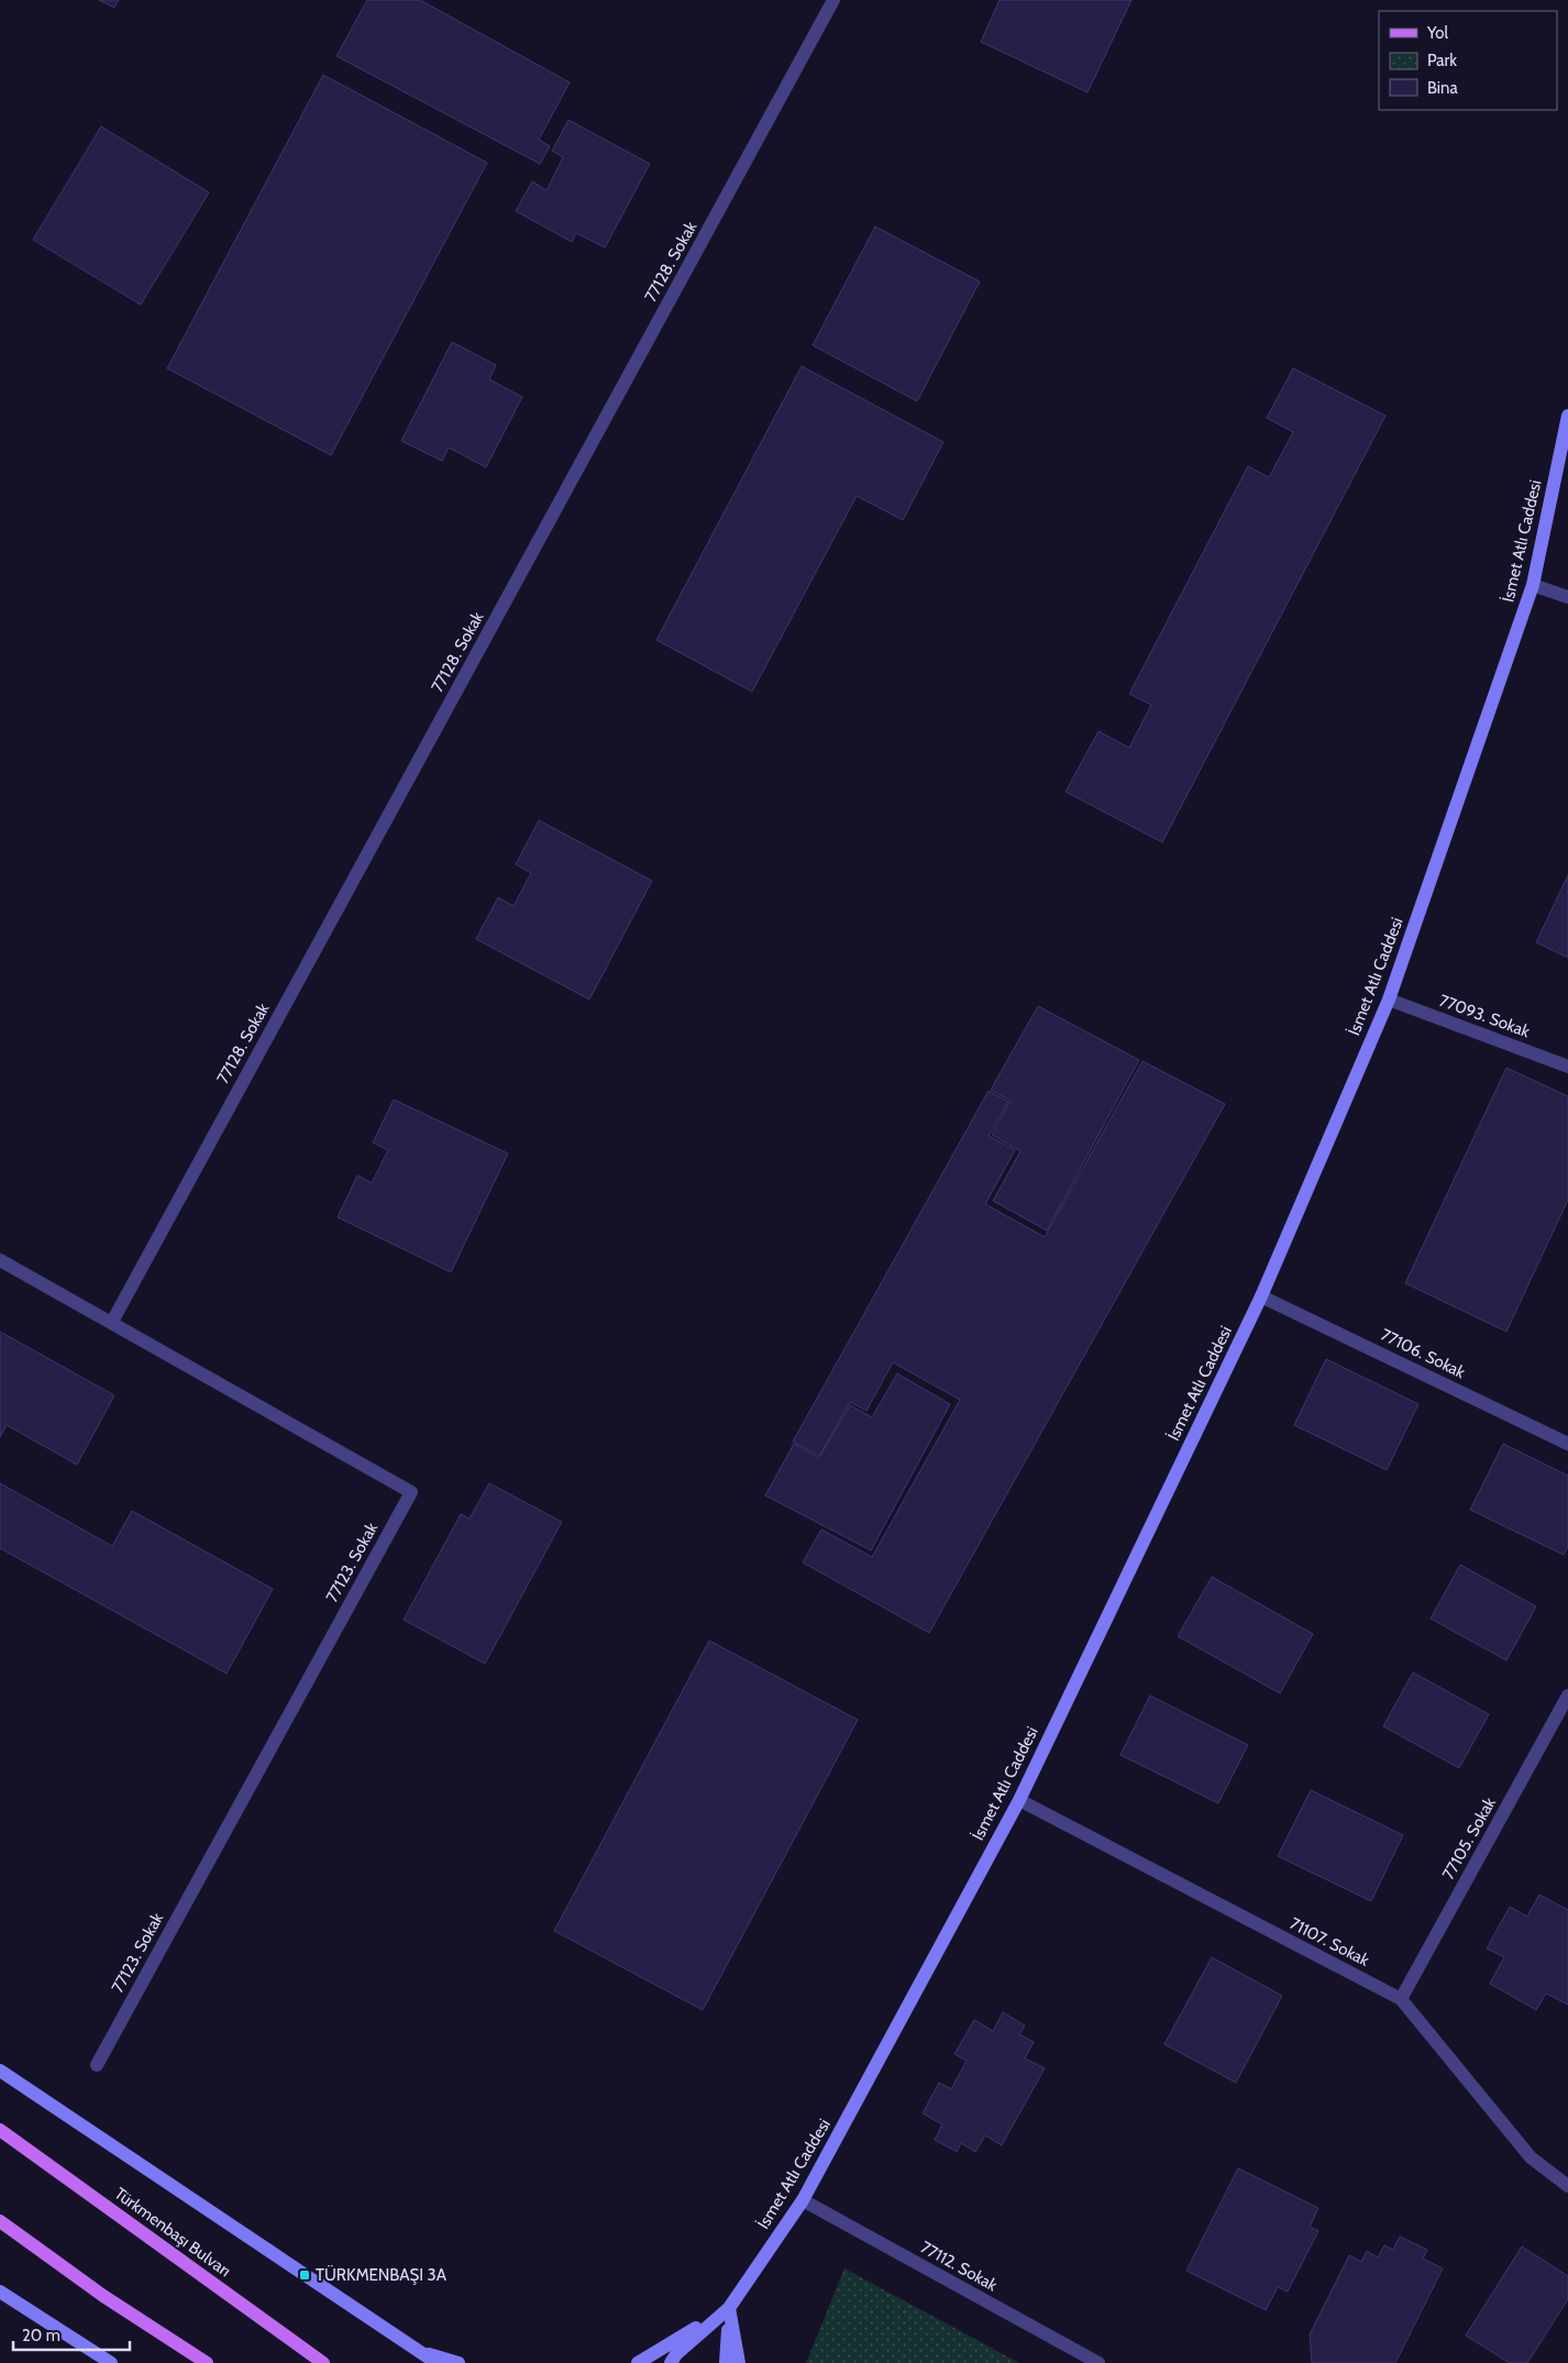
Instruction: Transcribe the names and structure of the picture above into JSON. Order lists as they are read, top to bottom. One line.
{"streets":{"main road":["İsmet Atlı Caddesi","Türkmenbaşı Bulvarı"],"street":["77128. Sokak","77093. Sokak","77106. Sokak","77123. Sokak","77105. Sokak","71107. Sokak","77112. Sokak"]},"crossings":[["77128. Sokak","77123. Sokak"],["İsmet Atlı Caddesi","77093. Sokak"],["İsmet Atlı Caddesi","77106. Sokak"],["İsmet Atlı Caddesi","71107. Sokak"],["İsmet Atlı Caddesi","77112. Sokak"],["77105. Sokak","71107. Sokak"]],"places":{"transit":["TÜRKMENBAŞI 3A"]},"legend":["Yol","Park","Bina"],"scale_bar":"20 m"}
